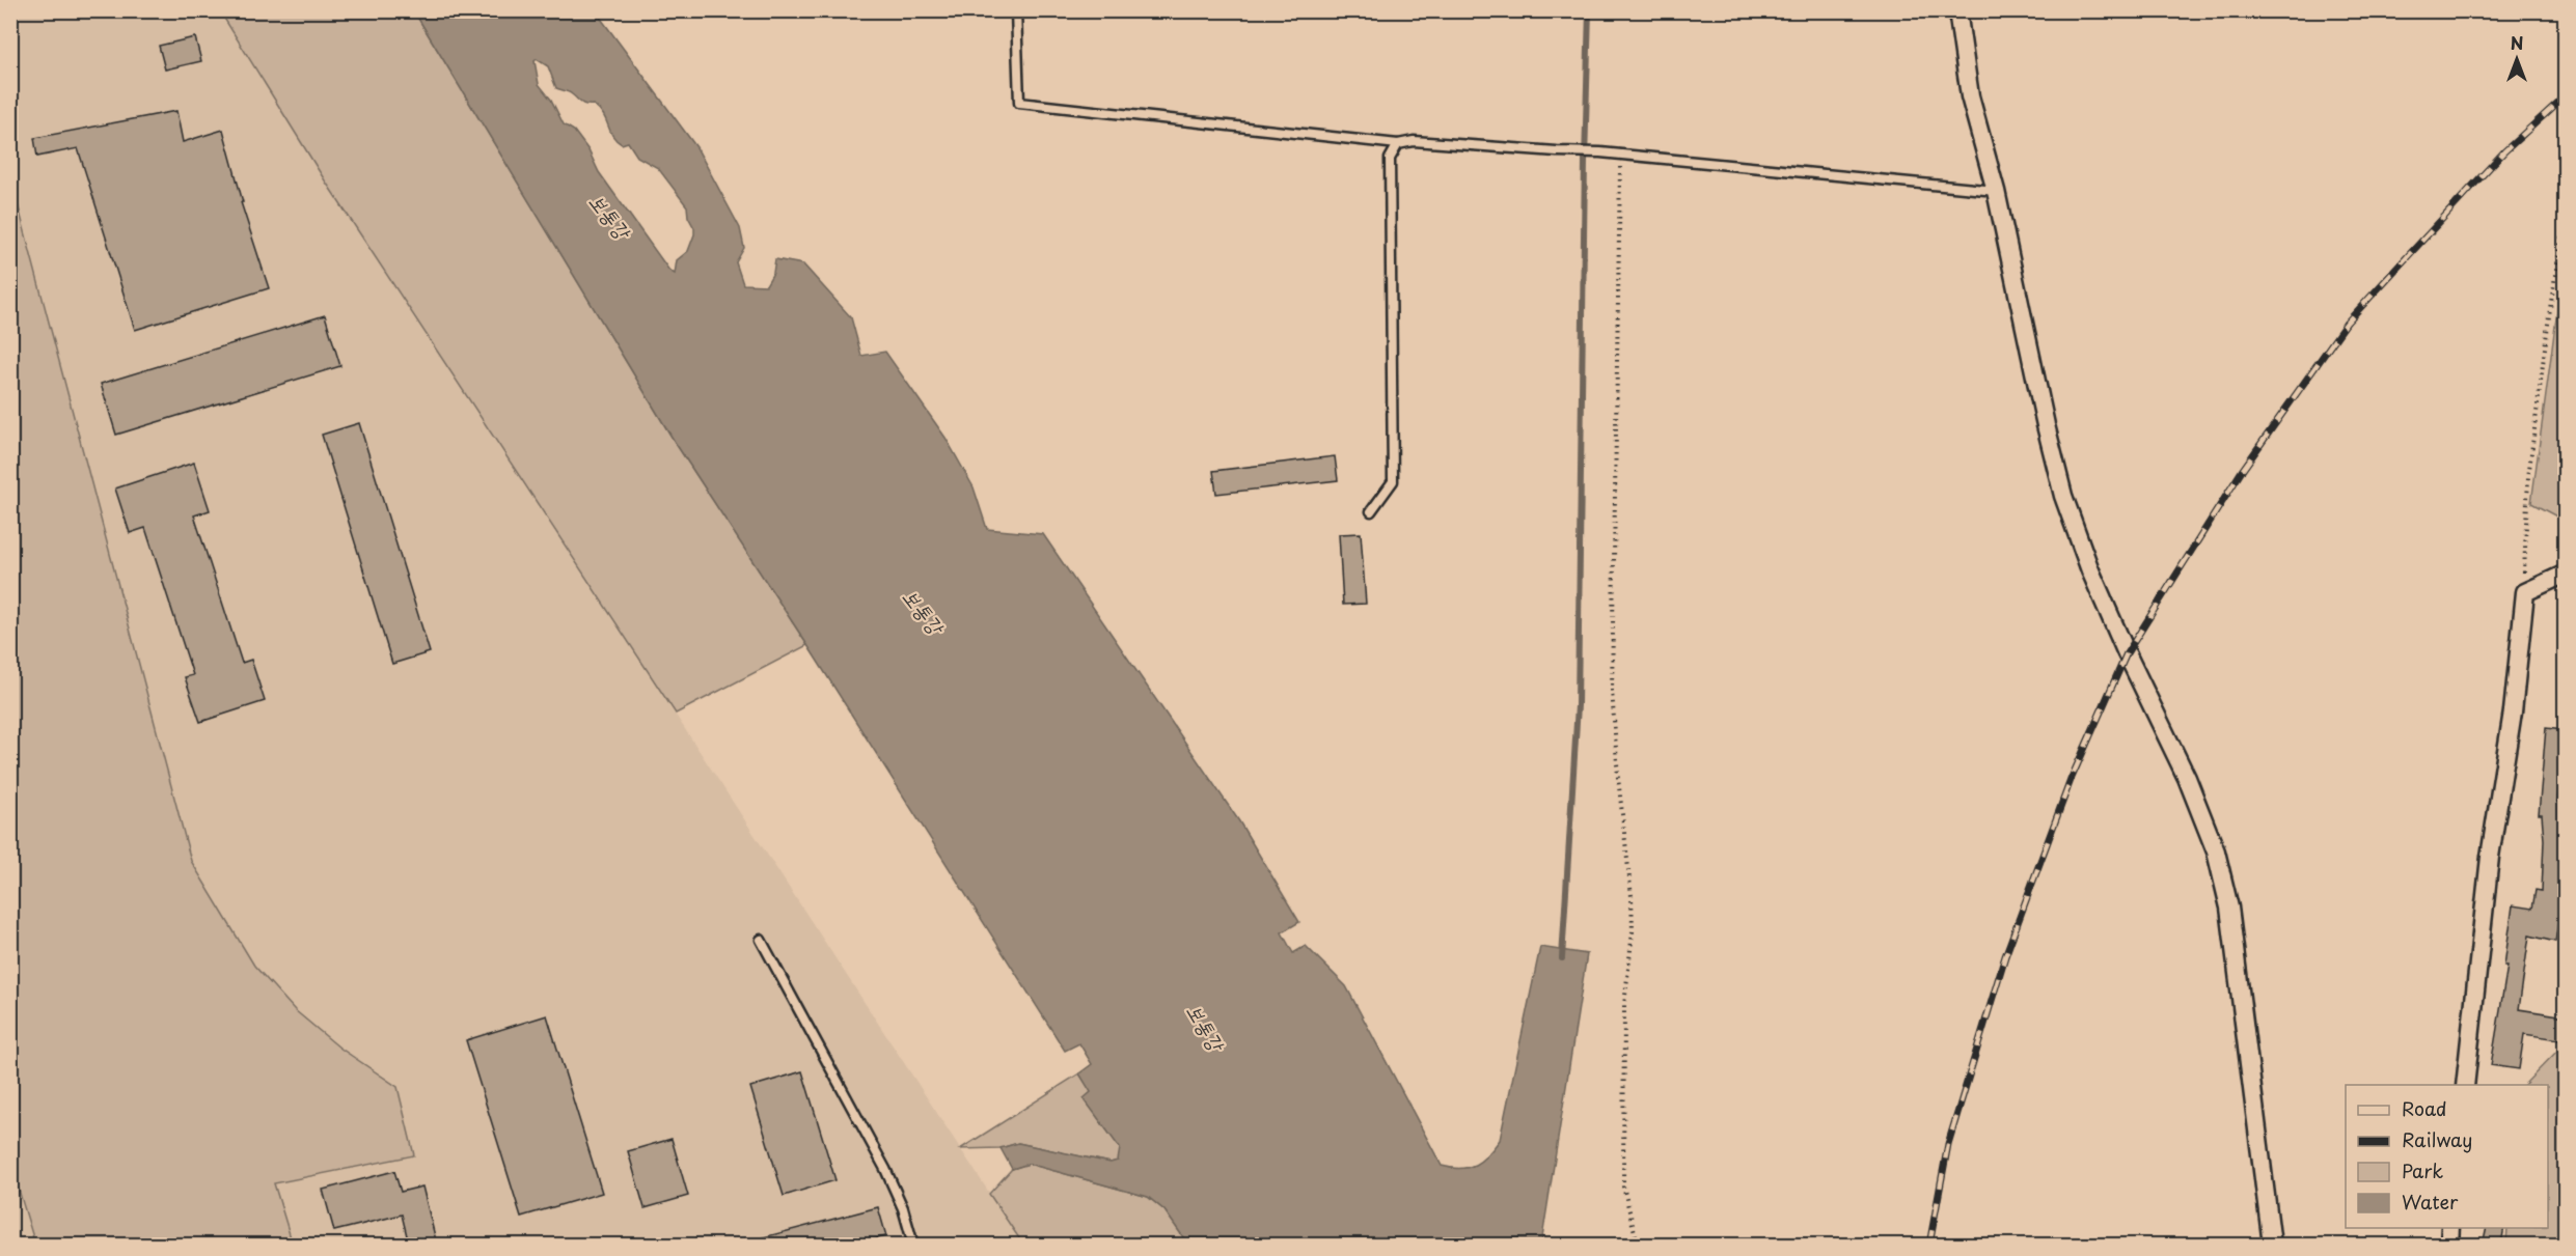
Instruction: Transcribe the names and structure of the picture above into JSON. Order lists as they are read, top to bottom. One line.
{"water":["보통강"],"legend":["Road","Railway","Park","Water"],"north":"top"}
